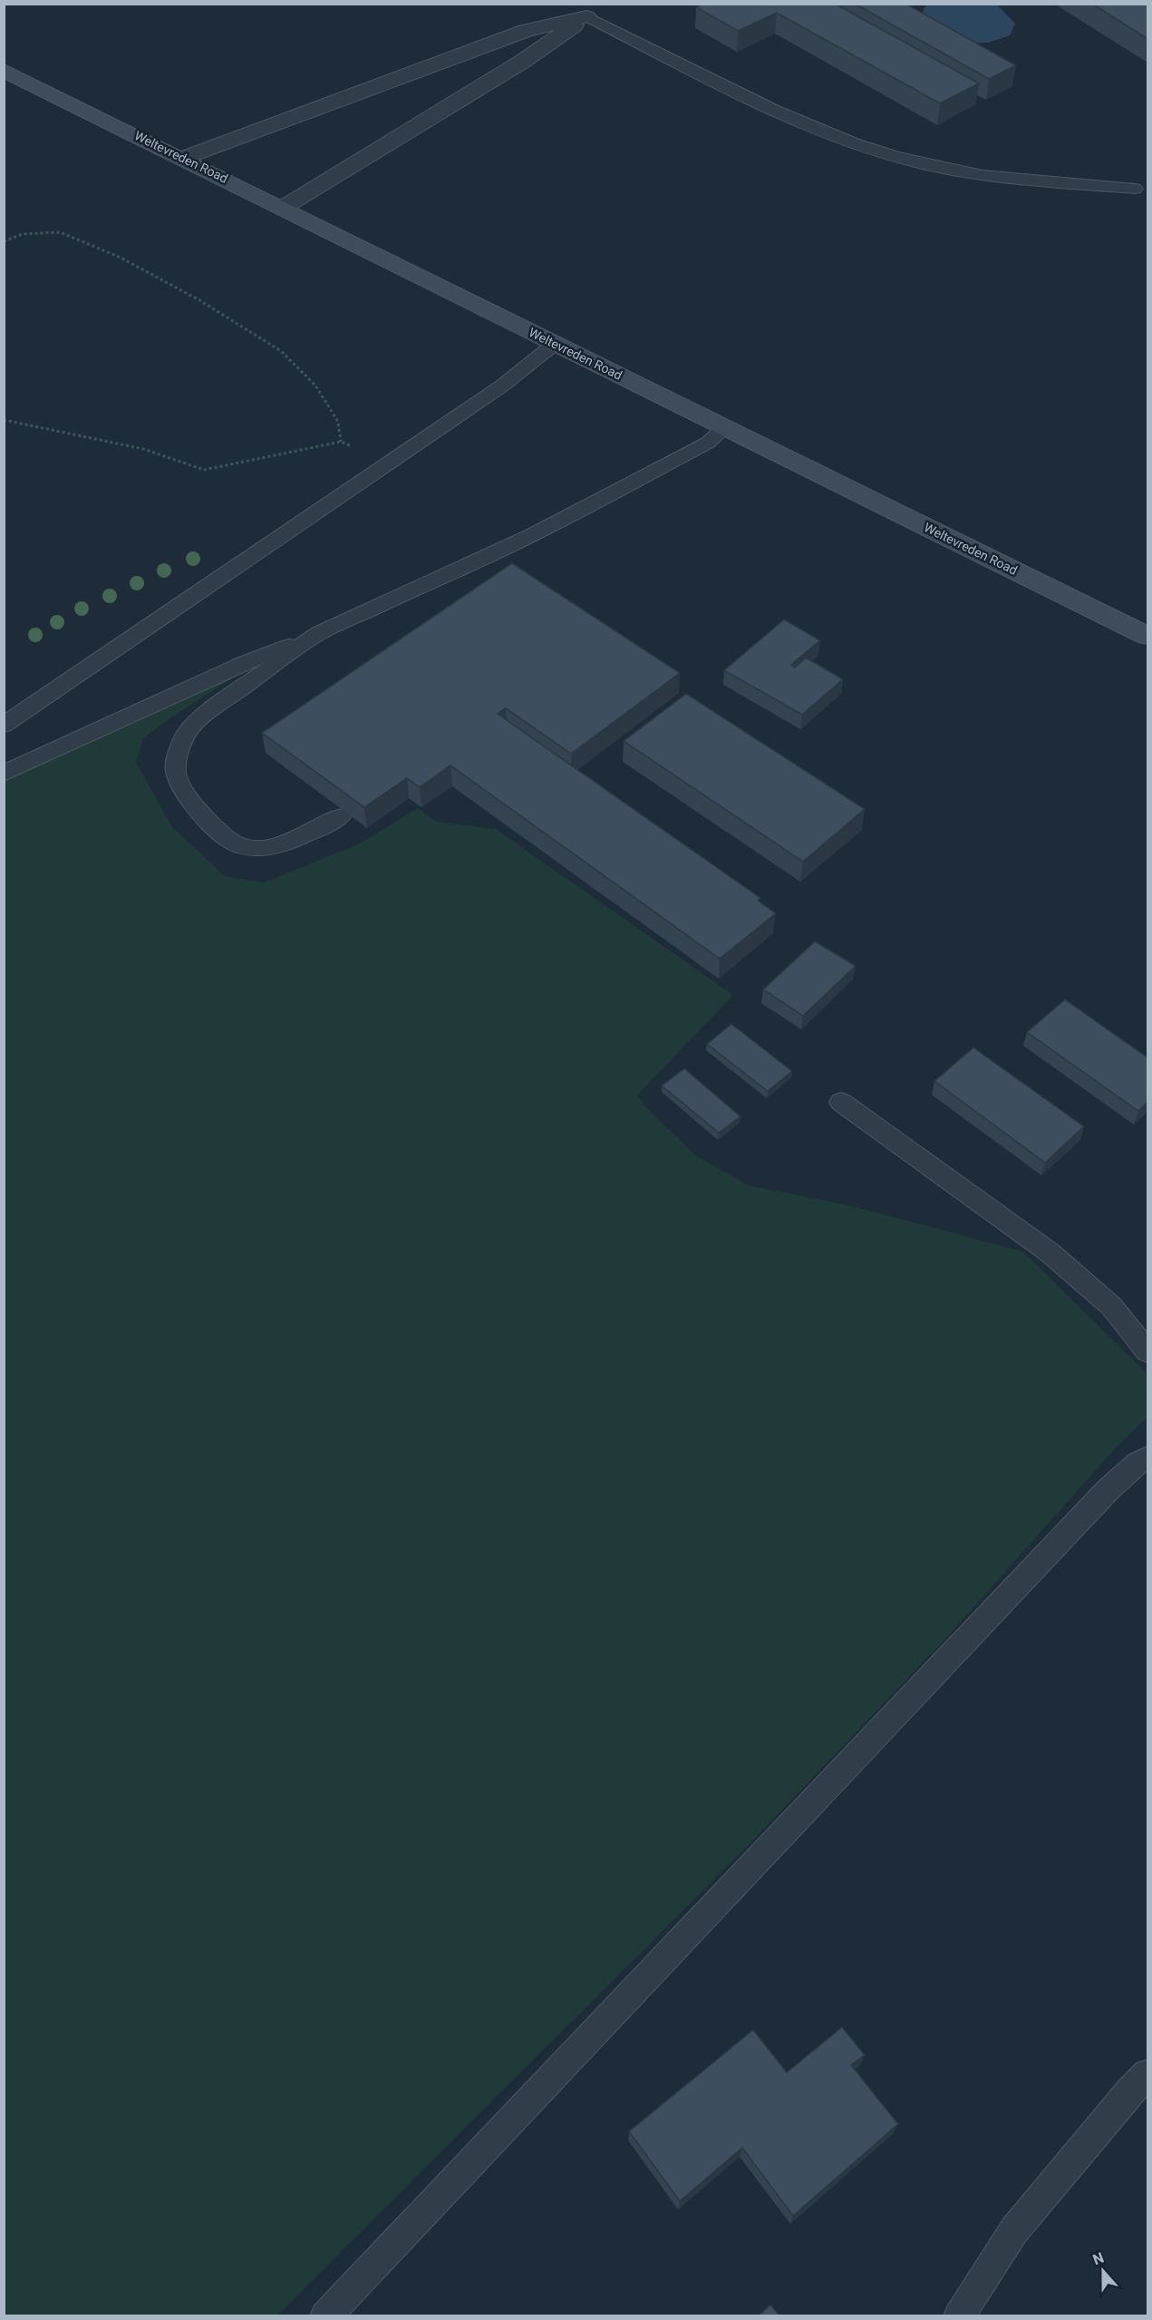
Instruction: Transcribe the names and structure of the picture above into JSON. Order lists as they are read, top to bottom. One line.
{"streets":{"street":["Weltevreden Road"]},"north":"top"}
